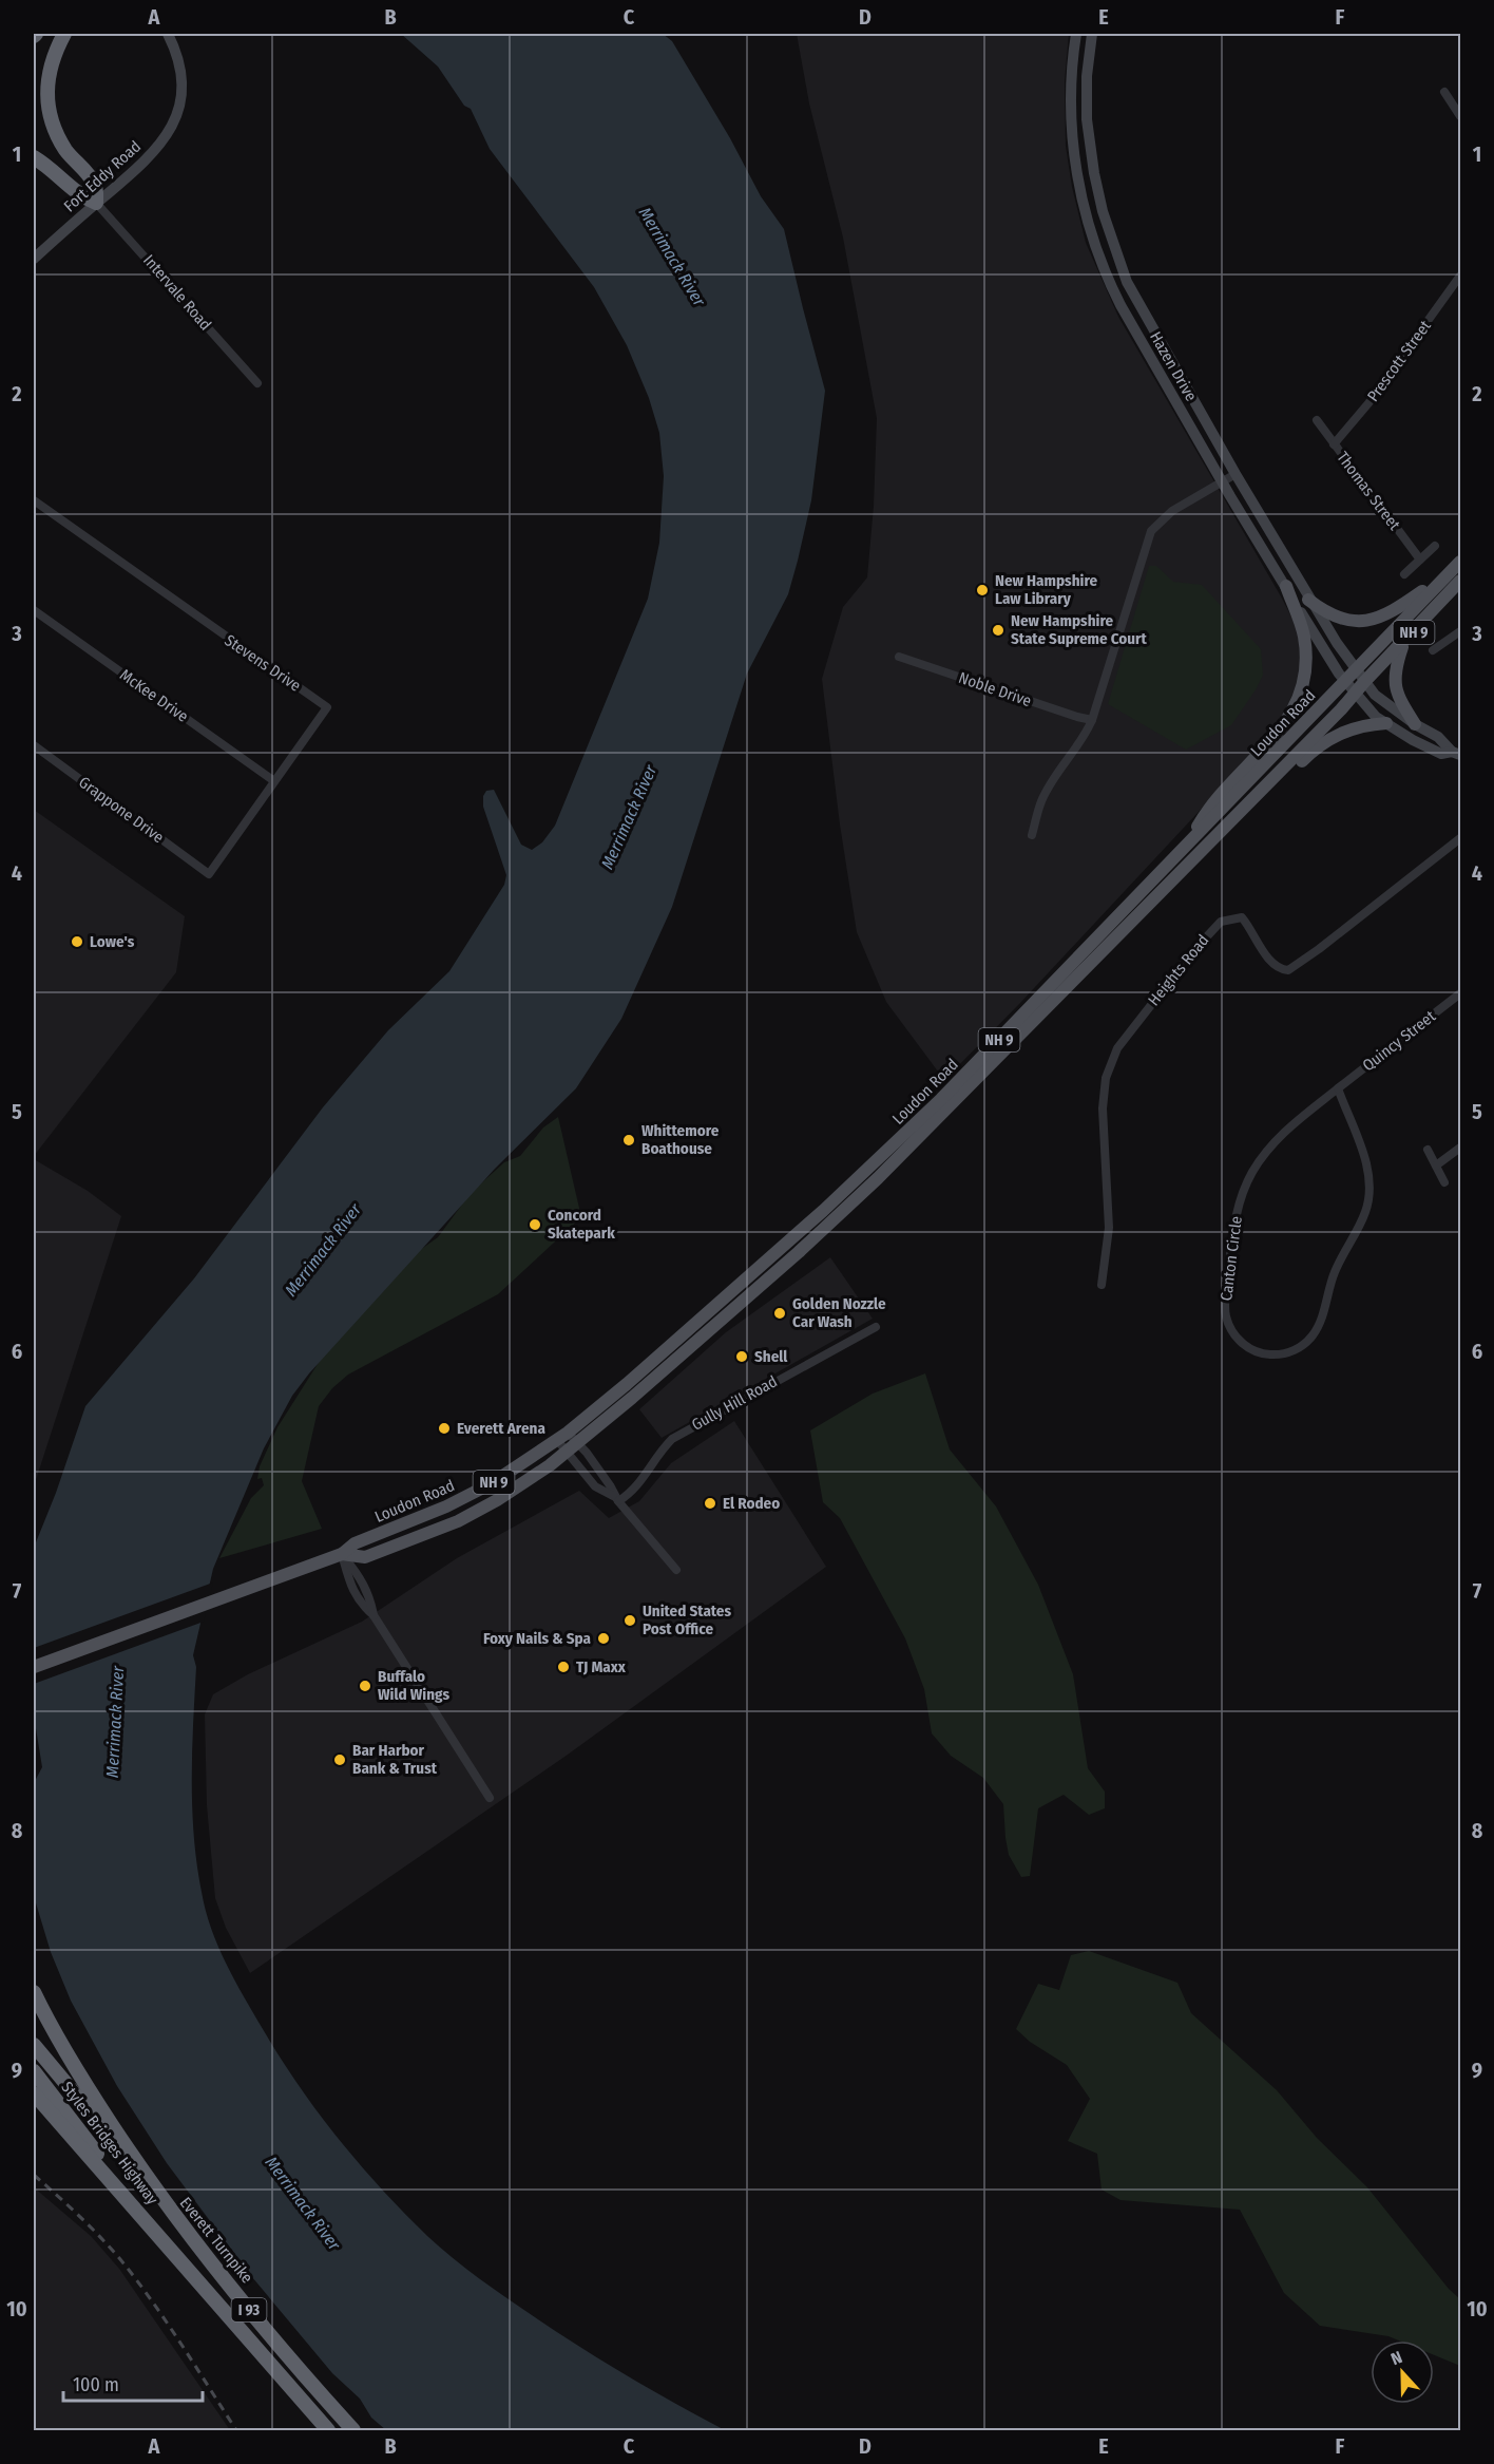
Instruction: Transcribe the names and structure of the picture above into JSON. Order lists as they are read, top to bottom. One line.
{"streets":{"highway":["Styles Bridges Highway","Everett Turnpike","I 93"],"main road":["NH 9","Loudon Road"],"street":["Fort Eddy Road","Intervale Road","Prescott Street","Hazen Drive","Thomas Street","Stevens Drive","Noble Drive","McKee Drive","Grappone Drive","Heights Road","Quincy Street","Canton Circle","Gully Hill Road"]},"crossings":[["Fort Eddy Road","Intervale Road"],["Prescott Street","Thomas Street"],["Hazen Drive","Loudon Road"],["Stevens Drive","McKee Drive"],["Stevens Drive","Grappone Drive"],["Quincy Street","Canton Circle"],["Styles Bridges Highway","Everett Turnpike"],["Styles Bridges Highway","I 93"]],"water":["Merrimack River"],"places":["New Hampshire Law Library","New Hampshire State Supreme Court","Lowe's","Whittemore Boathouse","Concord Skatepark","Golden Nozzle Car Wash","Shell","Everett Arena","El Rodeo","United States Post Office","Foxy Nails & Spa","TJ Maxx","Buffalo Wild Wings","Bar Harbor Bank & Trust"],"scale_bar":"100 m","north":"top","grid":{"columns":["A","B","C","D","E","F"],"rows":["1","2","3","4","5","6","7","8","9","10"]}}
